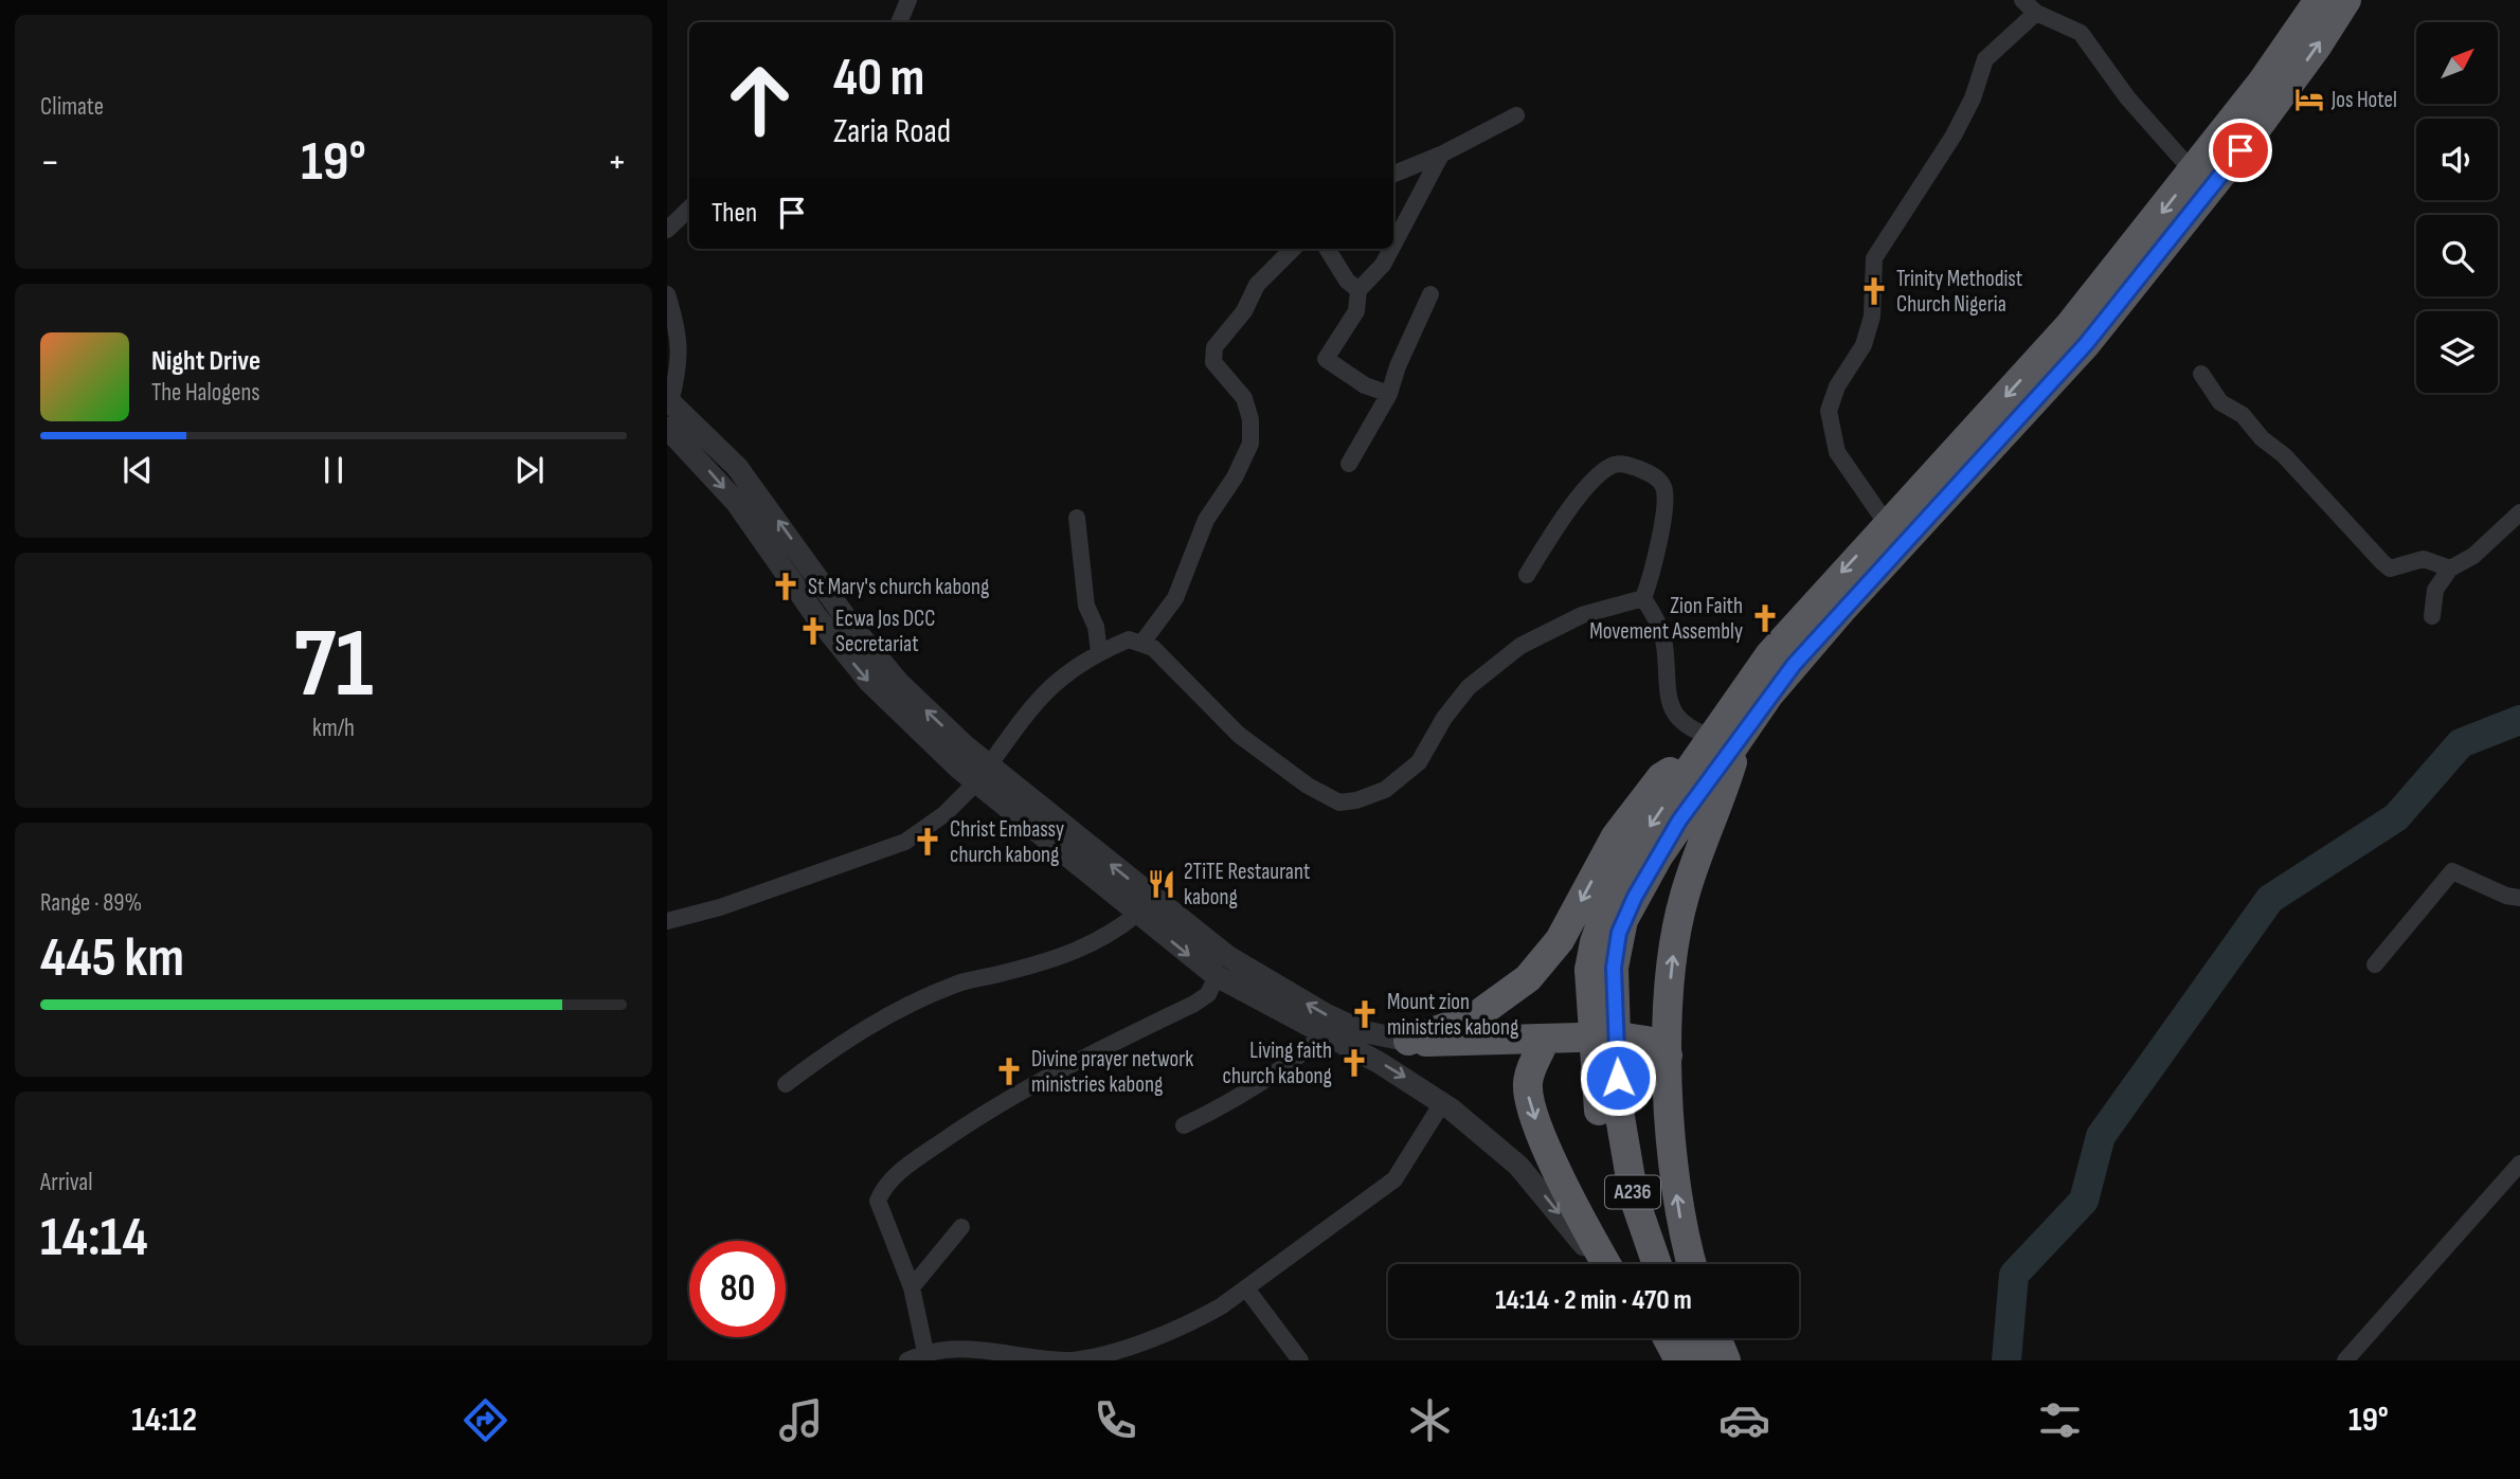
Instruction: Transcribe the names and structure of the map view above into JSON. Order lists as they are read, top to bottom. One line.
{"streets":{"highway":["A236"]},"places":{"hotel":["Jos Hotel"],"church":["Trinity Methodist Church Nigeria","St Mary's church kabong","Zion Faith Movement Assembly","Ecwa Jos DCC Secretariat","Christ Embassy church kabong","Mount zion ministries kabong","Living faith church kabong","Divine prayer network ministries kabong"],"restaurant":["2TiTE Restaurant kabong"]},"north":"top right","page":{"tile":["Climate",["71","km/h"],["Range · 89%","445 km"],["Arrival","14:14"]],"turn":["40 m","Zaria Road"],"heat":["−","19°","+"],"then":"Then","song":["Night Drive","The Halogens"],"limit":"80","trip":"14:14 · 2 min · 470 m","tabs":["14:12","19°"]}}
